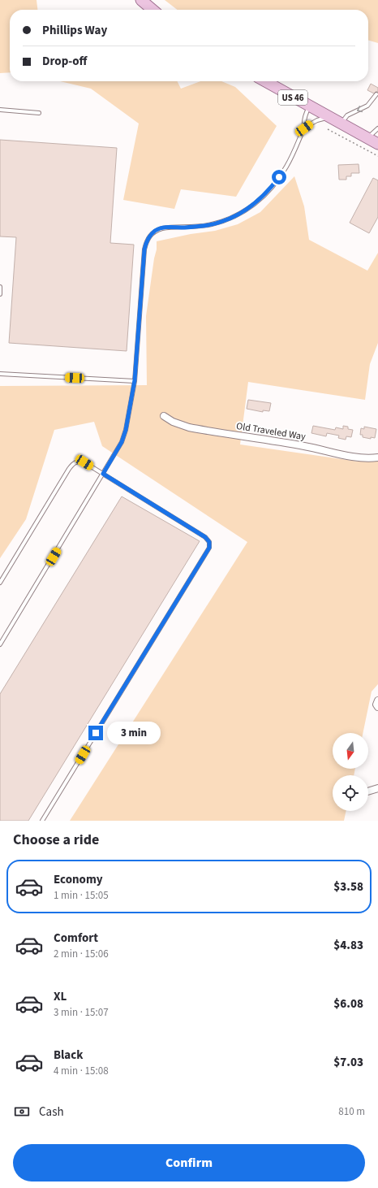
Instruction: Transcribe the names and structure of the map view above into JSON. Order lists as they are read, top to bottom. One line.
{"streets":{"main road":["US 46"],"street":["Old Traveled Way"]},"north":"bottom","page":{"banner":["Phillips Way","Drop-off"],"bubble":"3 min","heading":"Choose a ride","list":[{"name":"Economy","note":"1 min · 15:05","value":"$3.58"},{"name":"Comfort","note":"2 min · 15:06","value":"$4.83"},{"name":"XL","note":"3 min · 15:07","value":"$6.08"},{"name":"Black","note":"4 min · 15:08","value":"$7.03"}],"pay":["Cash","810 m"],"buttons":"Confirm"}}
